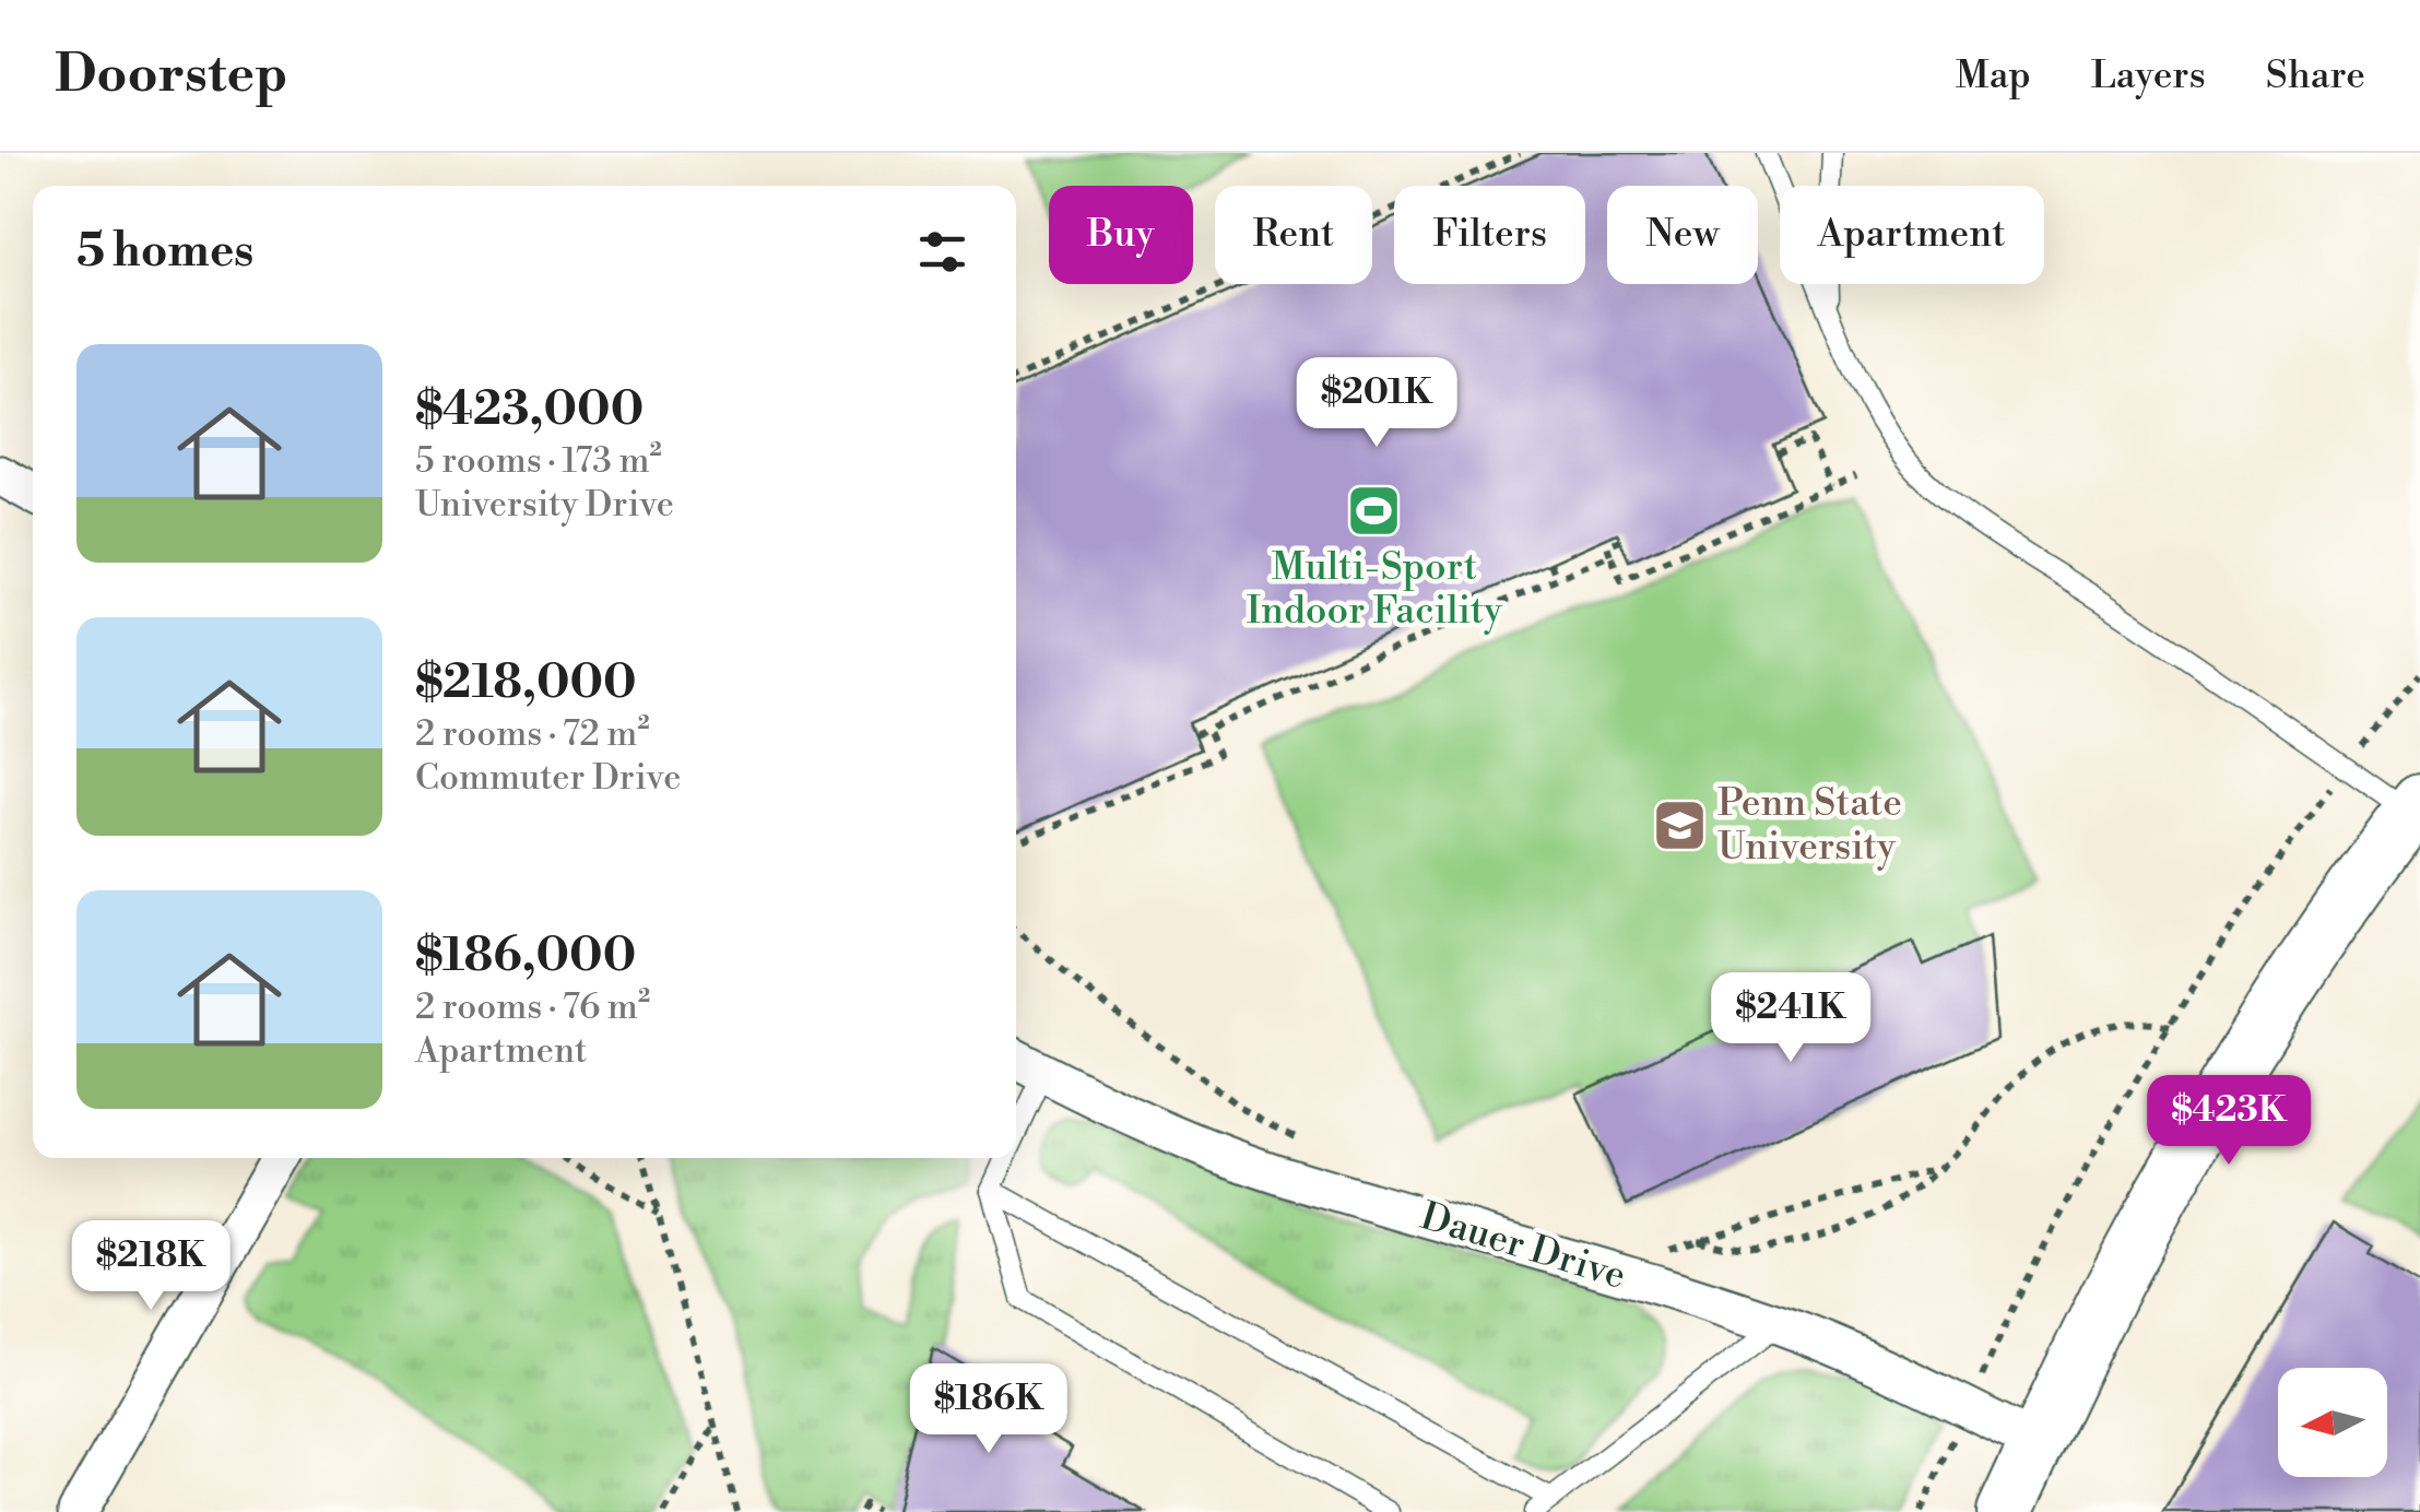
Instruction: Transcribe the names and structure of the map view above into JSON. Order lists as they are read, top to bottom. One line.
{"streets":{"street":["Dauer Drive"]},"places":{"sports":["Multi-Sport Indoor Facility"],"school or university":["Penn State University"]},"north":"left","page":{"header":"Doorstep","nav":["Map","Layers","Share"],"chip":["Buy","Rent","Filters","New","Apartment"],"heading":"5 homes","list":[{"name":"$423,000","note":"5 rooms · 173 m² · University Drive"},{"name":"$218,000","note":"2 rooms · 72 m² · Commuter Drive"},{"name":"$186,000","note":"2 rooms · 76 m² · Apartment"}],"price":["$201K","$241K","$423K","$218K","$186K"]}}
